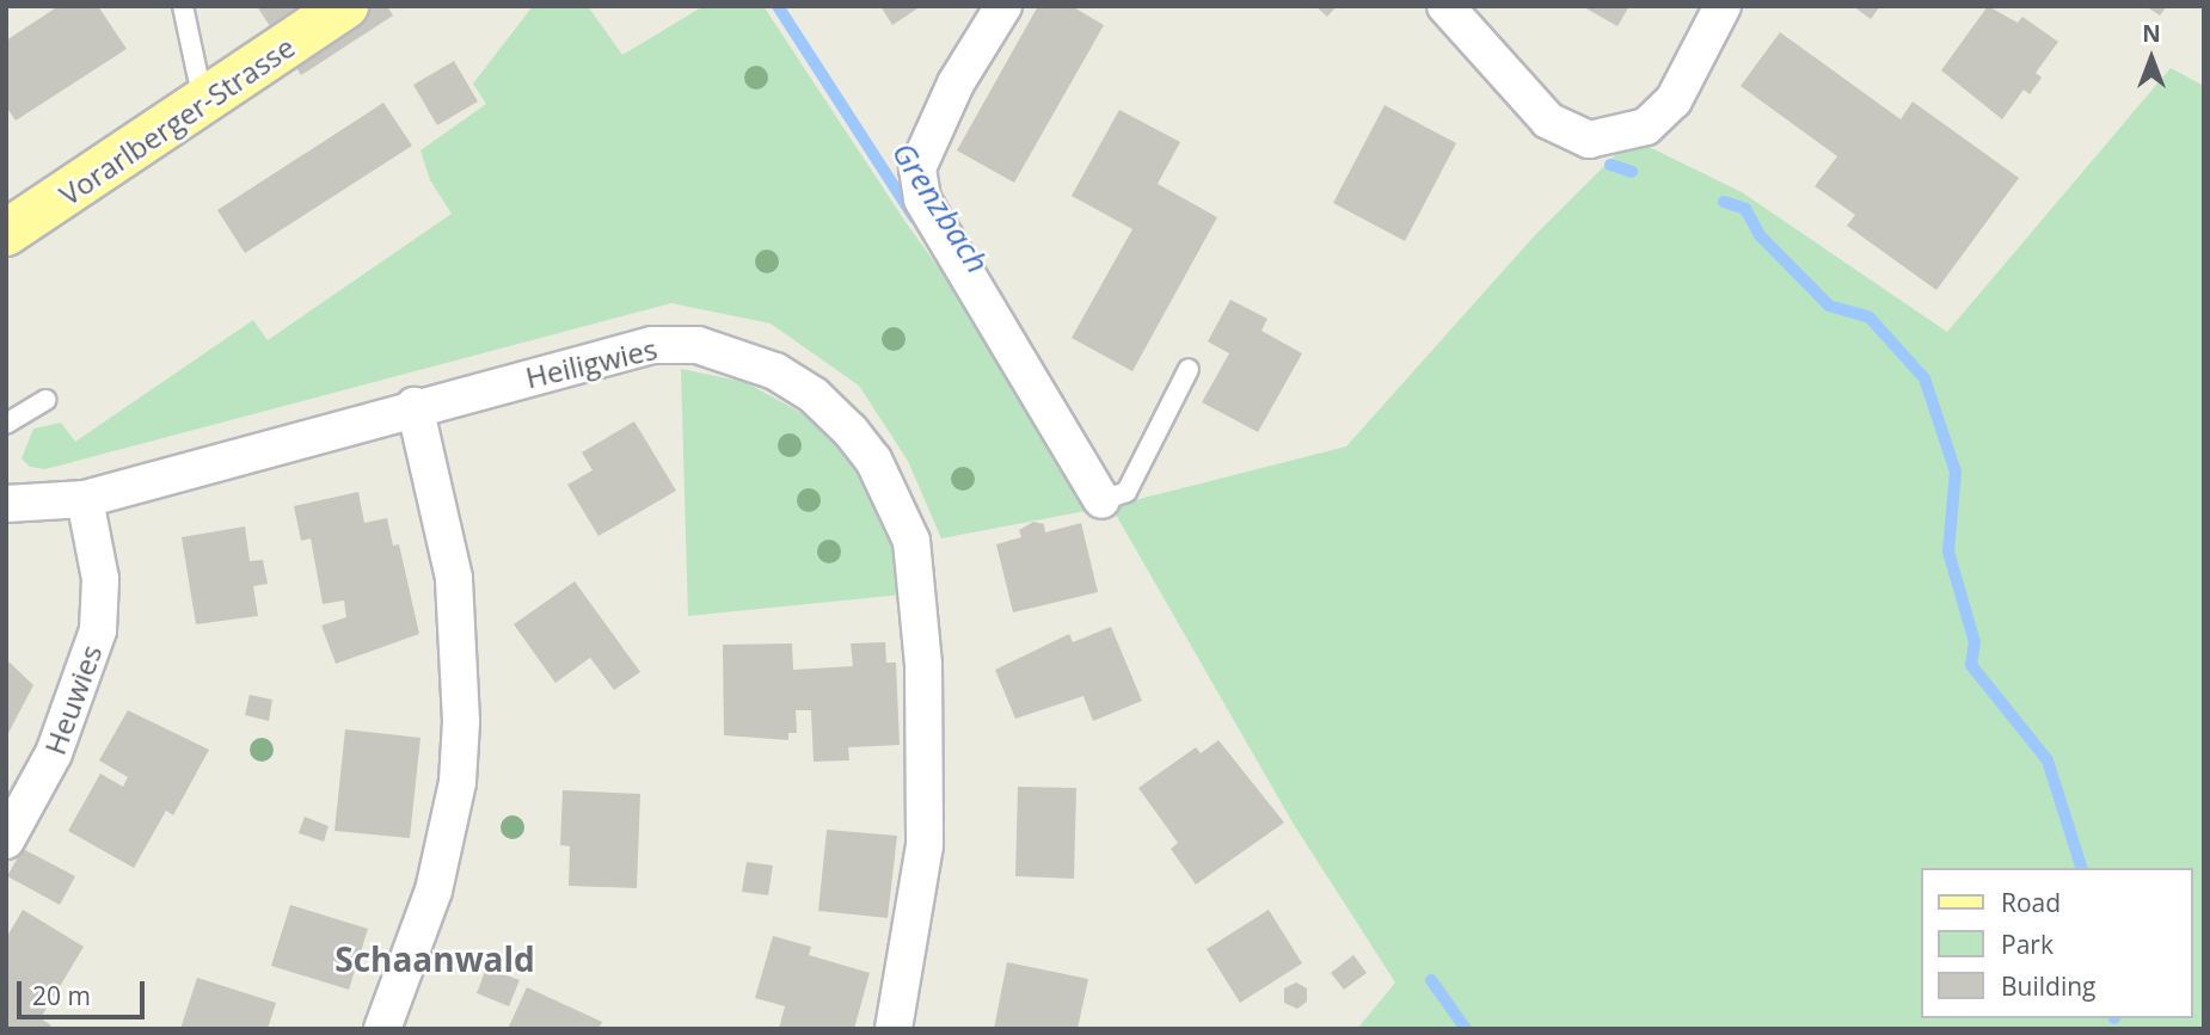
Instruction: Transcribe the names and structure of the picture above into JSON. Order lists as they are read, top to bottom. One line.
{"streets":{"main road":["Vorarlberger-Strasse"],"street":["Heiligwies","Heuwies"]},"crossings":[["Heiligwies","Heuwies"]],"districts":["Schaanwald"],"water":["Grenzbach"],"legend":["Road","Park","Building"],"scale_bar":"20 m","north":"top"}
